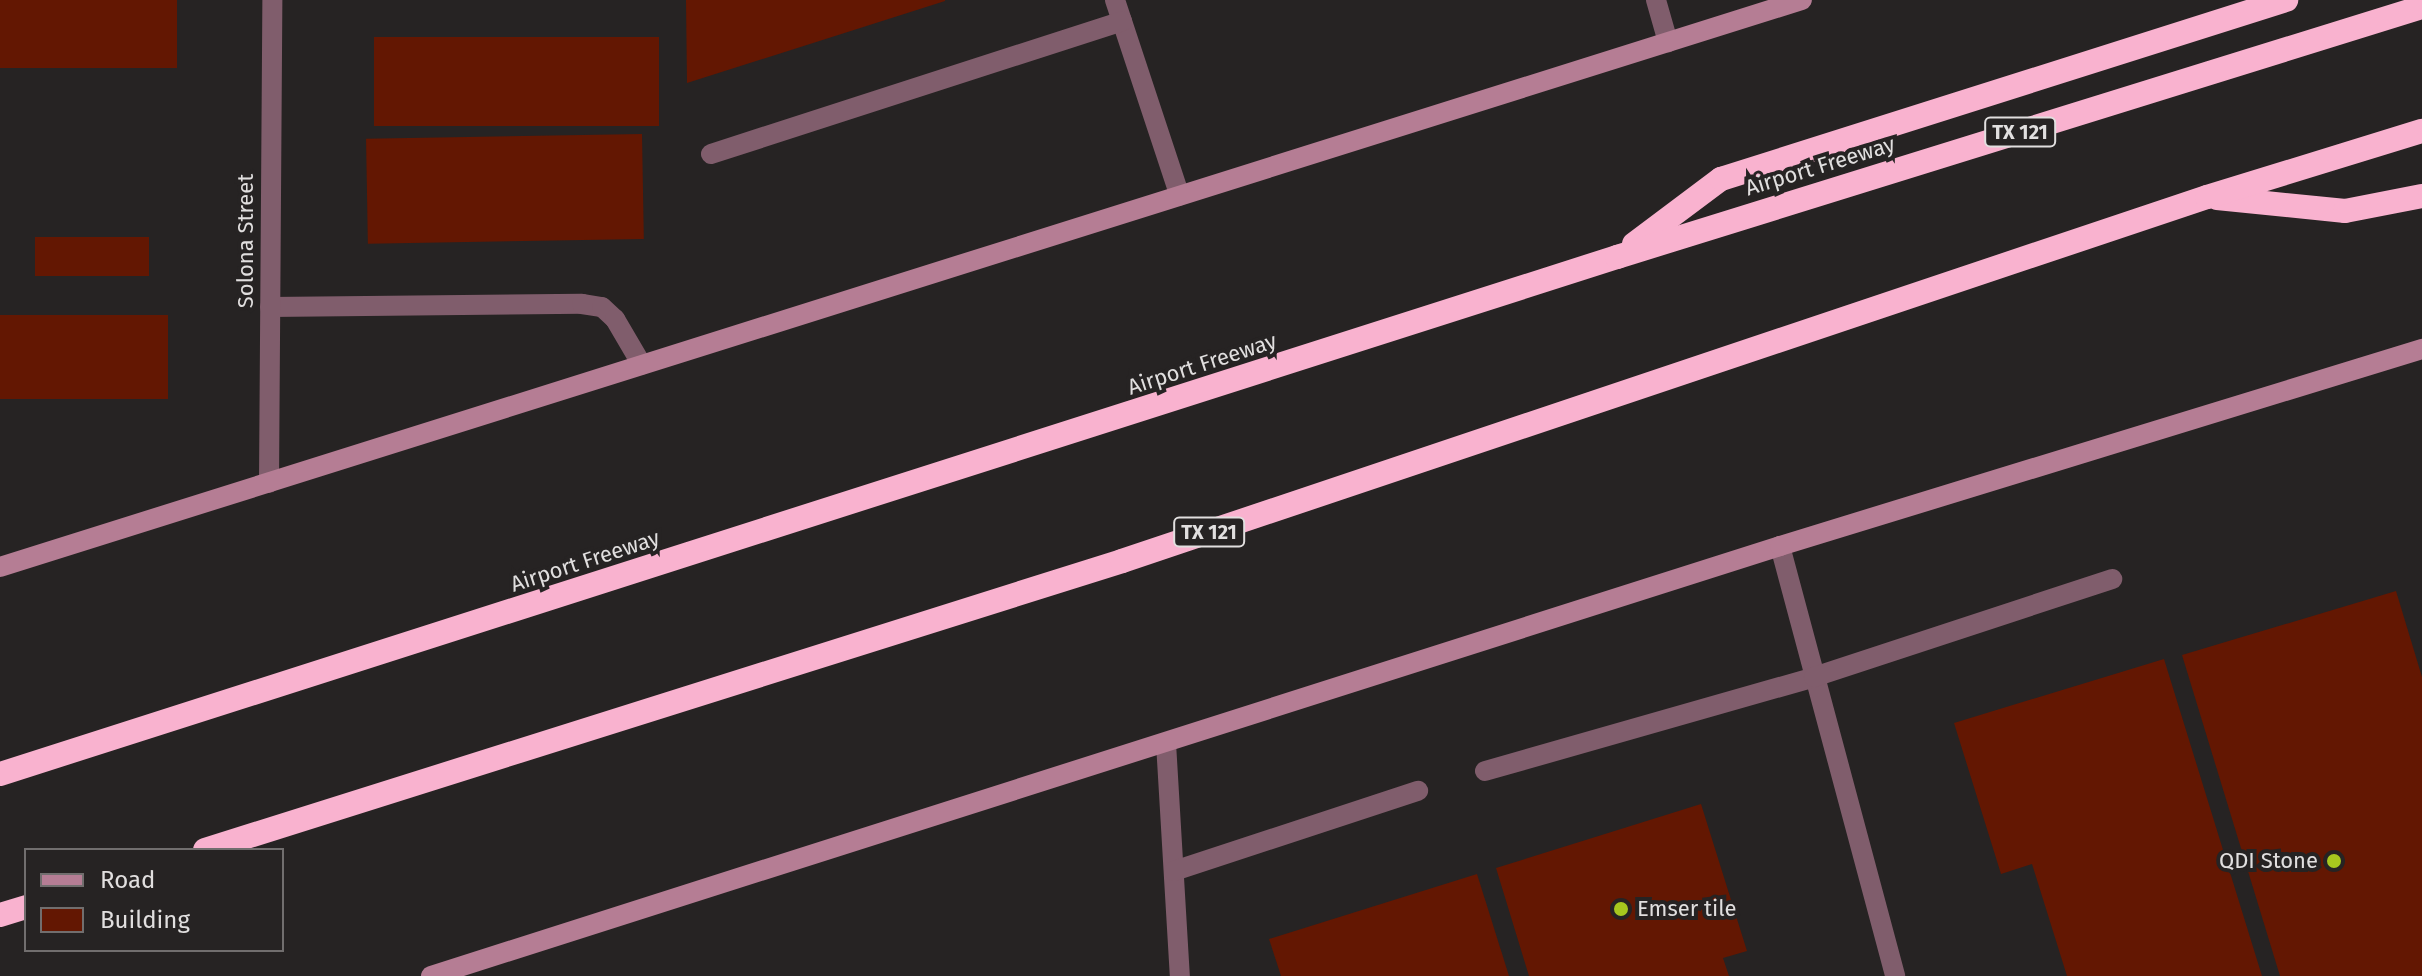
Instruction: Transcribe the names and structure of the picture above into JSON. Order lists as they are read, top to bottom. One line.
{"streets":{"highway":["TX 121","Airport Freeway"],"street":["Solona Street"]},"places":["QDI Stone","Emser tile"],"legend":["Road","Building"]}
